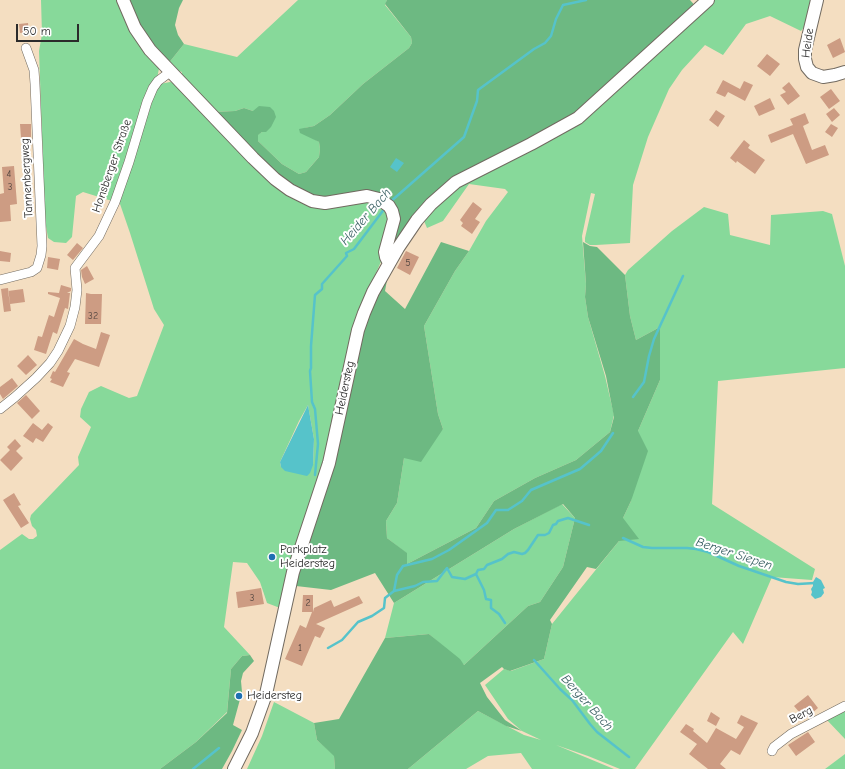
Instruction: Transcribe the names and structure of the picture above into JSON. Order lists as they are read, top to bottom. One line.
{"streets":{"main road":["Heide","Heidersteg"],"street":["Honsberger Straße","Tannenbergweg","Berg"]},"water":["Heider Bach","Berger Siepen","Berger Bach"],"places":["Parkplatz Heidersteg","Heidersteg"],"house_numbers":["4","3","5","32","3","2","1"],"scale_bar":"50 m"}
